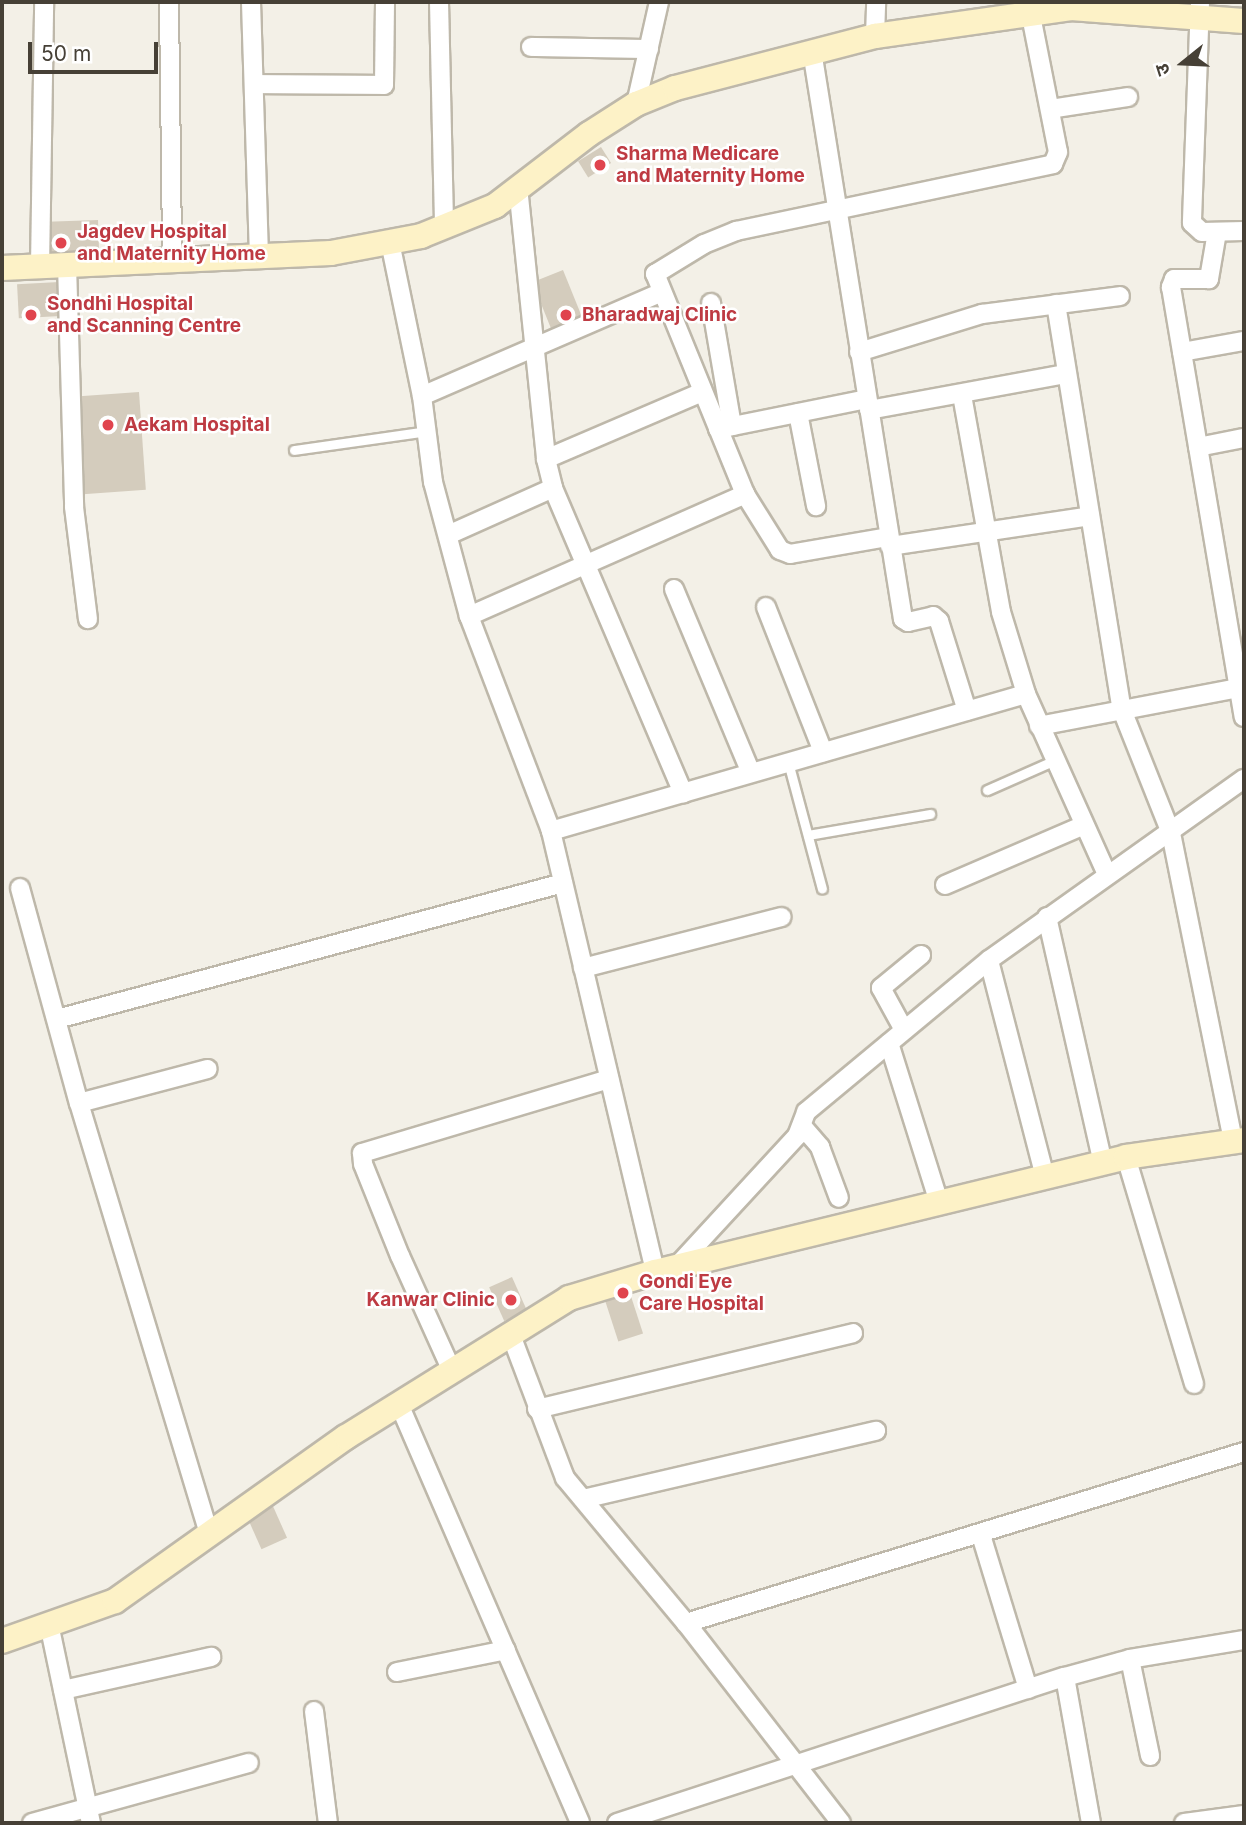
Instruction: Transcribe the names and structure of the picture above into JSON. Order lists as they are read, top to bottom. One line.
{"places":["Sharma Medicare and Maternity Home","Jagdev Hospital and Maternity Home","Sondhi Hospital and Scanning Centre","Bharadwaj Clinic","Aekam Hospital","Gondi Eye Care Hospital","Kanwar Clinic"],"scale_bar":"50 m","north":"left"}
